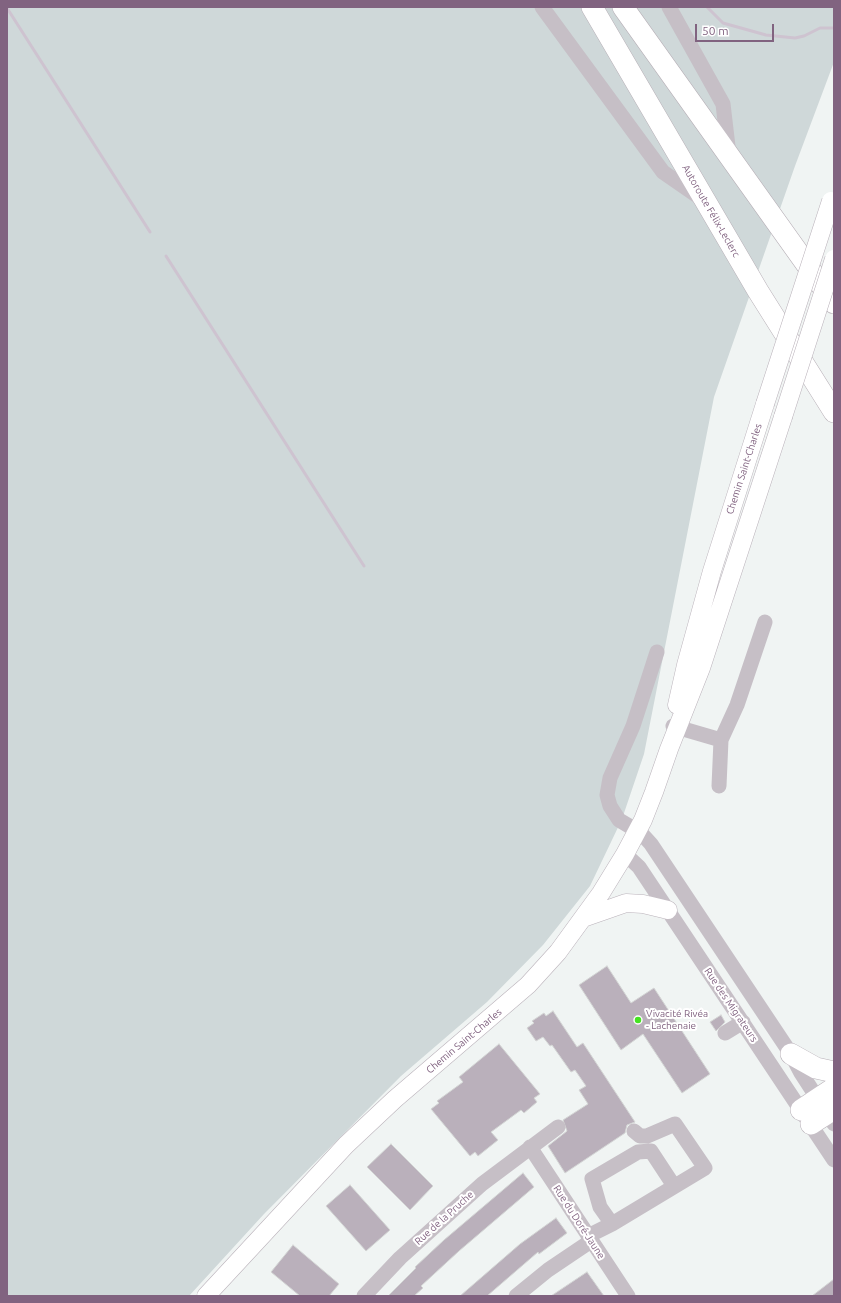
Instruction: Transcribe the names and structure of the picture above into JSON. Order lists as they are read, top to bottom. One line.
{"streets":{"highway":["Autoroute Félix-Leclerc"],"main road":["Chemin Saint-Charles"],"street":["Rue des Migrateurs","Rue de la Pruche","Rue du Doré-Jaune"]},"crossings":[["Chemin Saint-Charles","Rue des Migrateurs"],["Rue de la Pruche","Rue du Doré-Jaune"]],"places":["Vivacité Rivéa - Lachenaie"],"scale_bar":"50 m"}
